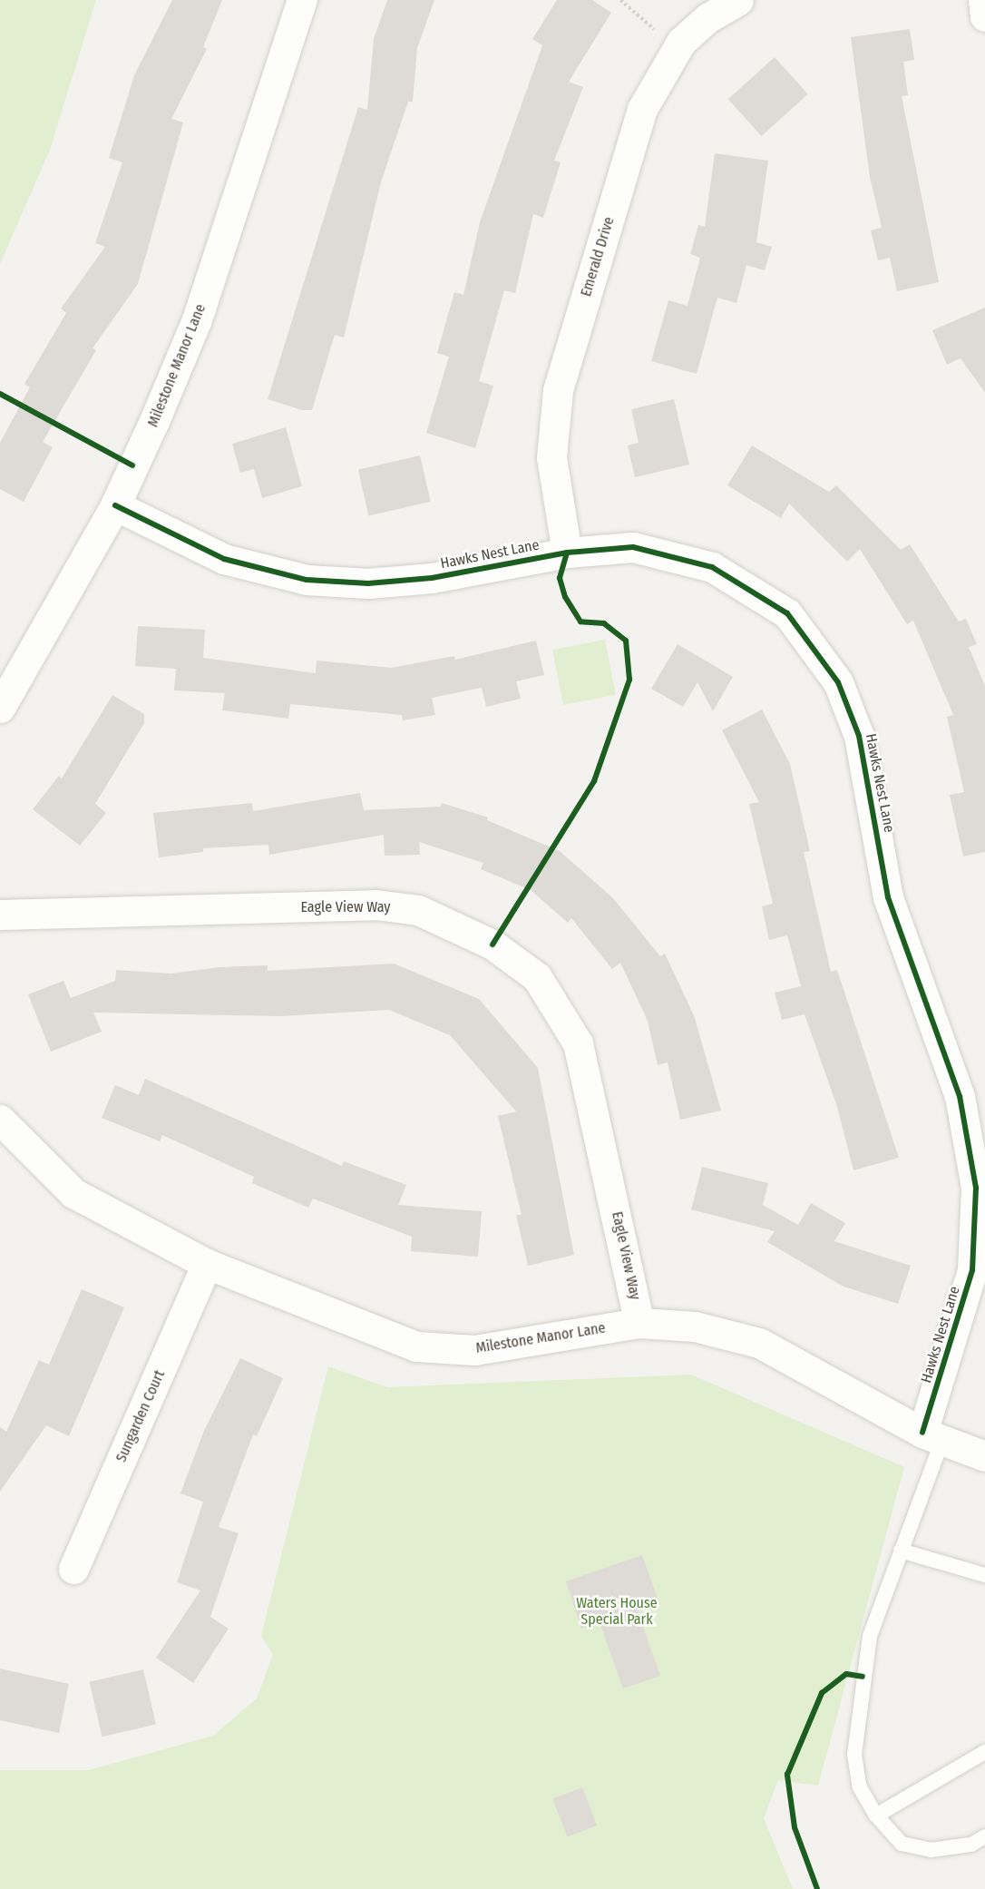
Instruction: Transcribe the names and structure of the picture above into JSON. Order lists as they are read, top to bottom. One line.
{"streets":{"street":["Emerald Drive","Milestone Manor Lane","Hawks Nest Lane","Eagle View Way","Sungarden Court"]},"crossings":[["Emerald Drive","Hawks Nest Lane"],["Milestone Manor Lane","Hawks Nest Lane"],["Milestone Manor Lane","Eagle View Way"],["Milestone Manor Lane","Sungarden Court"]],"parks":["Waters House Special Park"]}
